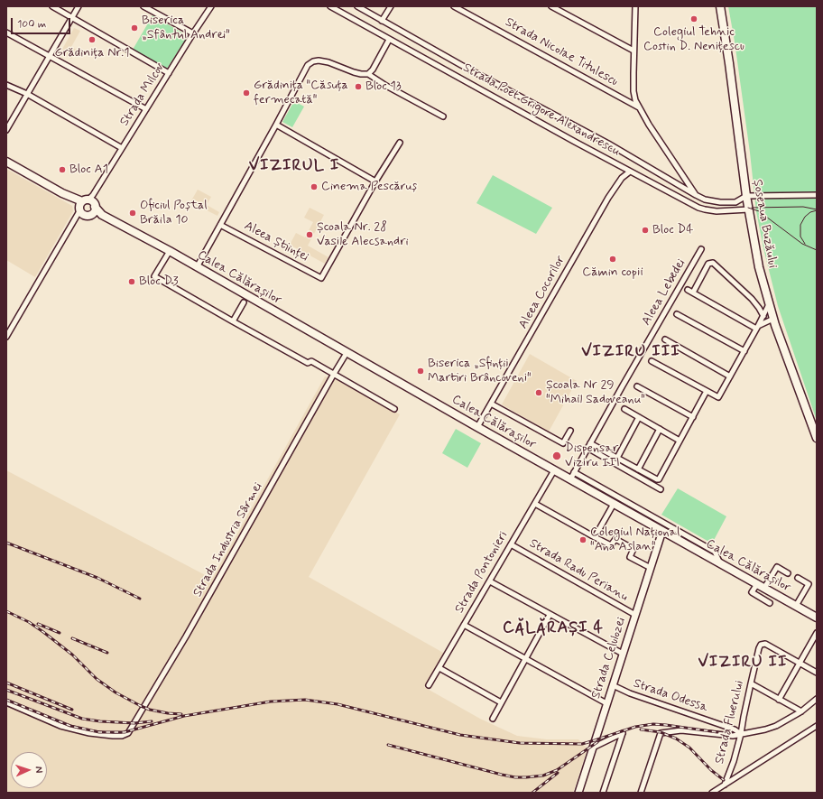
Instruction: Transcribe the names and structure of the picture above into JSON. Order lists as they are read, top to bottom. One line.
{"streets":{"main road":["Șoseaua Buzăului","Calea Călărașilor"],"street":["Strada Nicolae Titulescu","Strada Milcov","Strada Poet Grigore Alexandrescu","Aleea Științei","Aleea Cocorilor","Aleea Lebedei","Strada Industria Sârmei","Strada Radu Perianu","Strada Pontonieri","Strada Celulozei","Strada Odessa","Strada Fluerului"]},"crossings":[["Strada Milcov","Calea Călărașilor"],["Strada Poet Grigore Alexandrescu","Șoseaua Buzăului"],["Strada Poet Grigore Alexandrescu","Aleea Cocorilor"],["Calea Călărașilor","Aleea Cocorilor"],["Calea Călărașilor","Aleea Lebedei"],["Calea Călărașilor","Strada Industria Sârmei"],["Calea Călărașilor","Strada Pontonieri"],["Calea Călărașilor","Strada Celulozei"],["Strada Radu Perianu","Strada Pontonieri"],["Strada Radu Perianu","Strada Celulozei"],["Strada Celulozei","Strada Odessa"],["Strada Odessa","Strada Fluerului"]],"districts":["VIZIRUL I","VIZIRU III","CĂLĂRAȘI 4","VIZIRU II"],"places":["Colegiul Tehnic Costin D. Nenițescu","Biserica „Sfântul Andrei\"","Grădinița Nr.1","Bloc 13","Grădinița \"Căsuța fermecată\"","Bloc A1","Cinema Pescăruș","Oficiul Poștal Brăila 10","Bloc D4","Școala Nr. 28 Vasile Alecsandri","Cămin copii","Bloc D3","Biserica „Sfinții Martiri Brâncoveni\"","Școala Nr 29 \"Mihail Sadoveanu\"","Dispensar Viziru III","Colegiul Național \"Ana Aslan\""],"scale_bar":"100 m","north":"right"}
